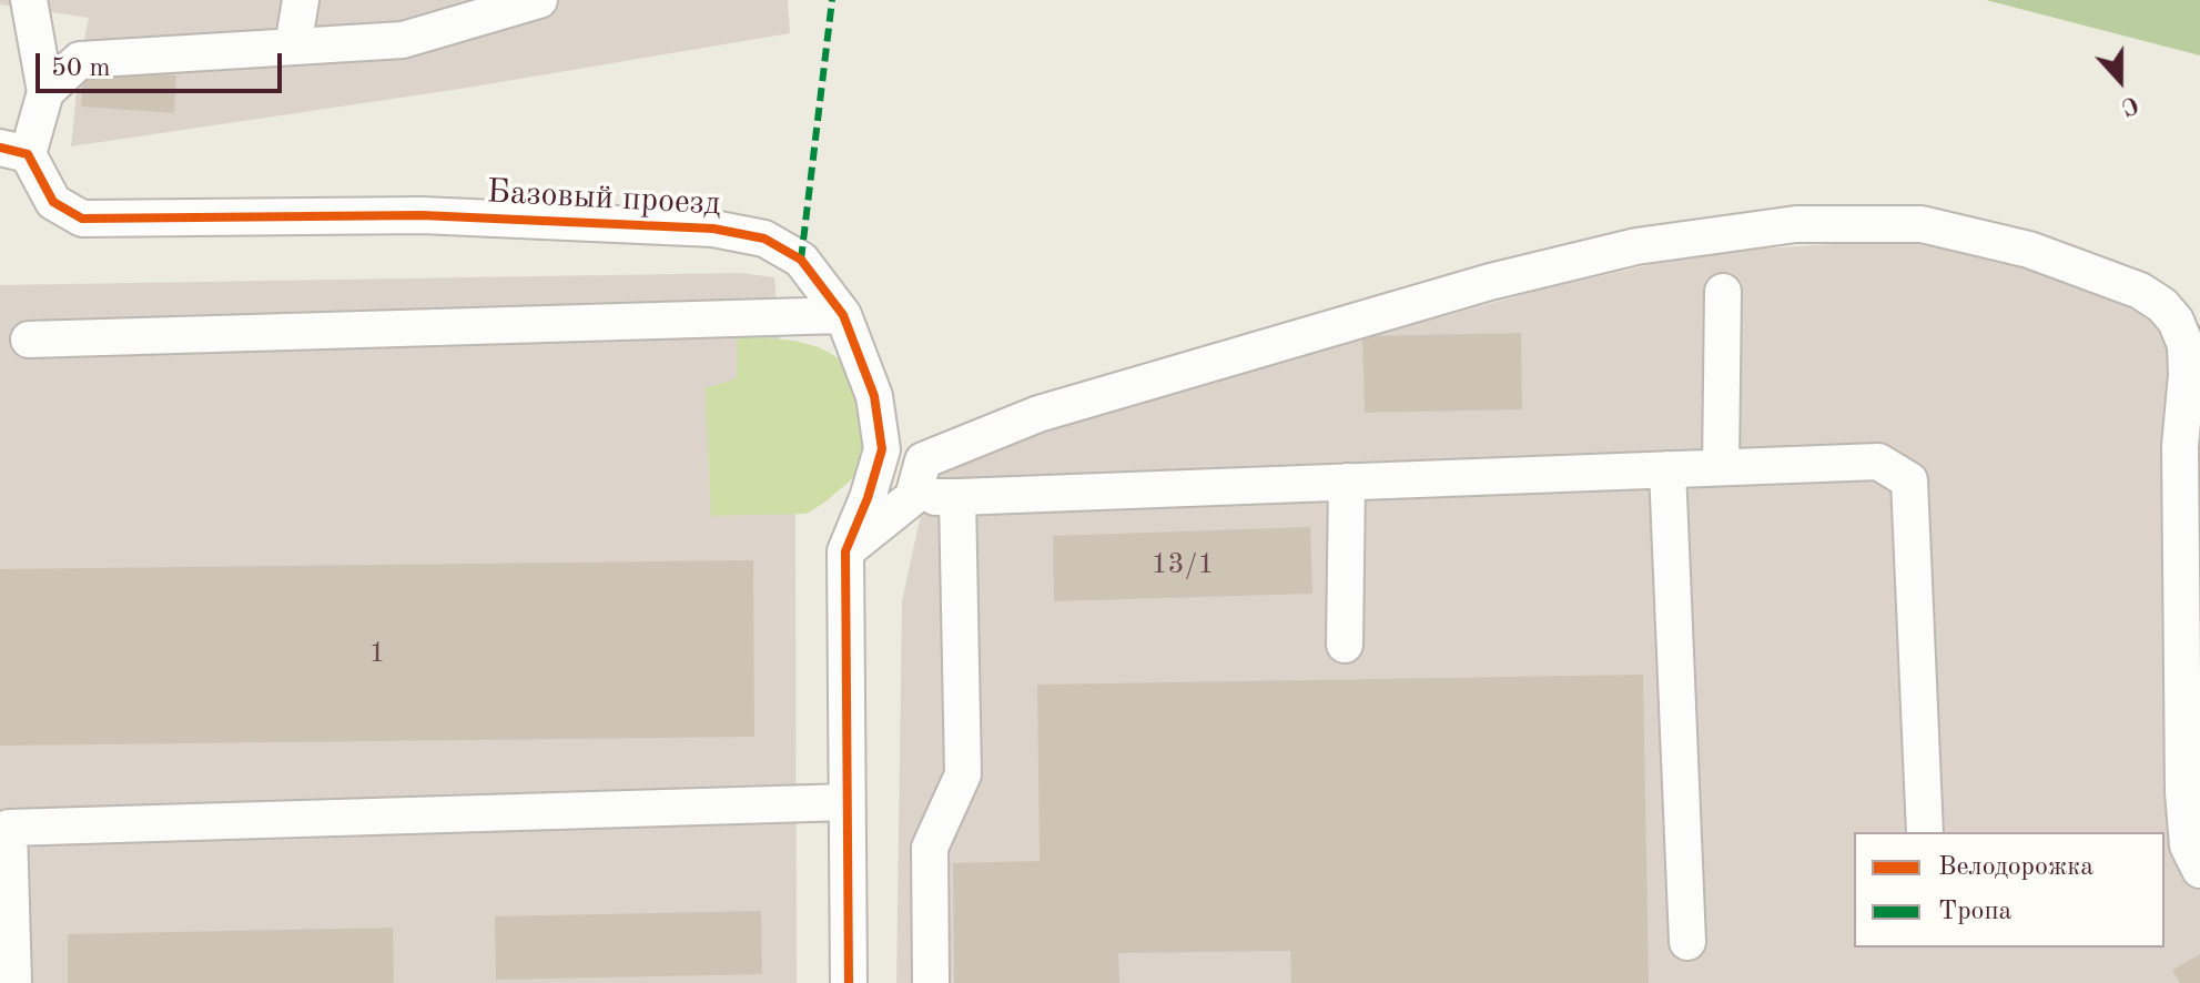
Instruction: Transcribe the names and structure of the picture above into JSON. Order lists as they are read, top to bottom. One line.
{"streets":{"street":["Базовый проезд"]},"house_numbers":["13/1","1"],"legend":["Велодорожка","Тропа"],"scale_bar":"50 m","north":"bottom"}
